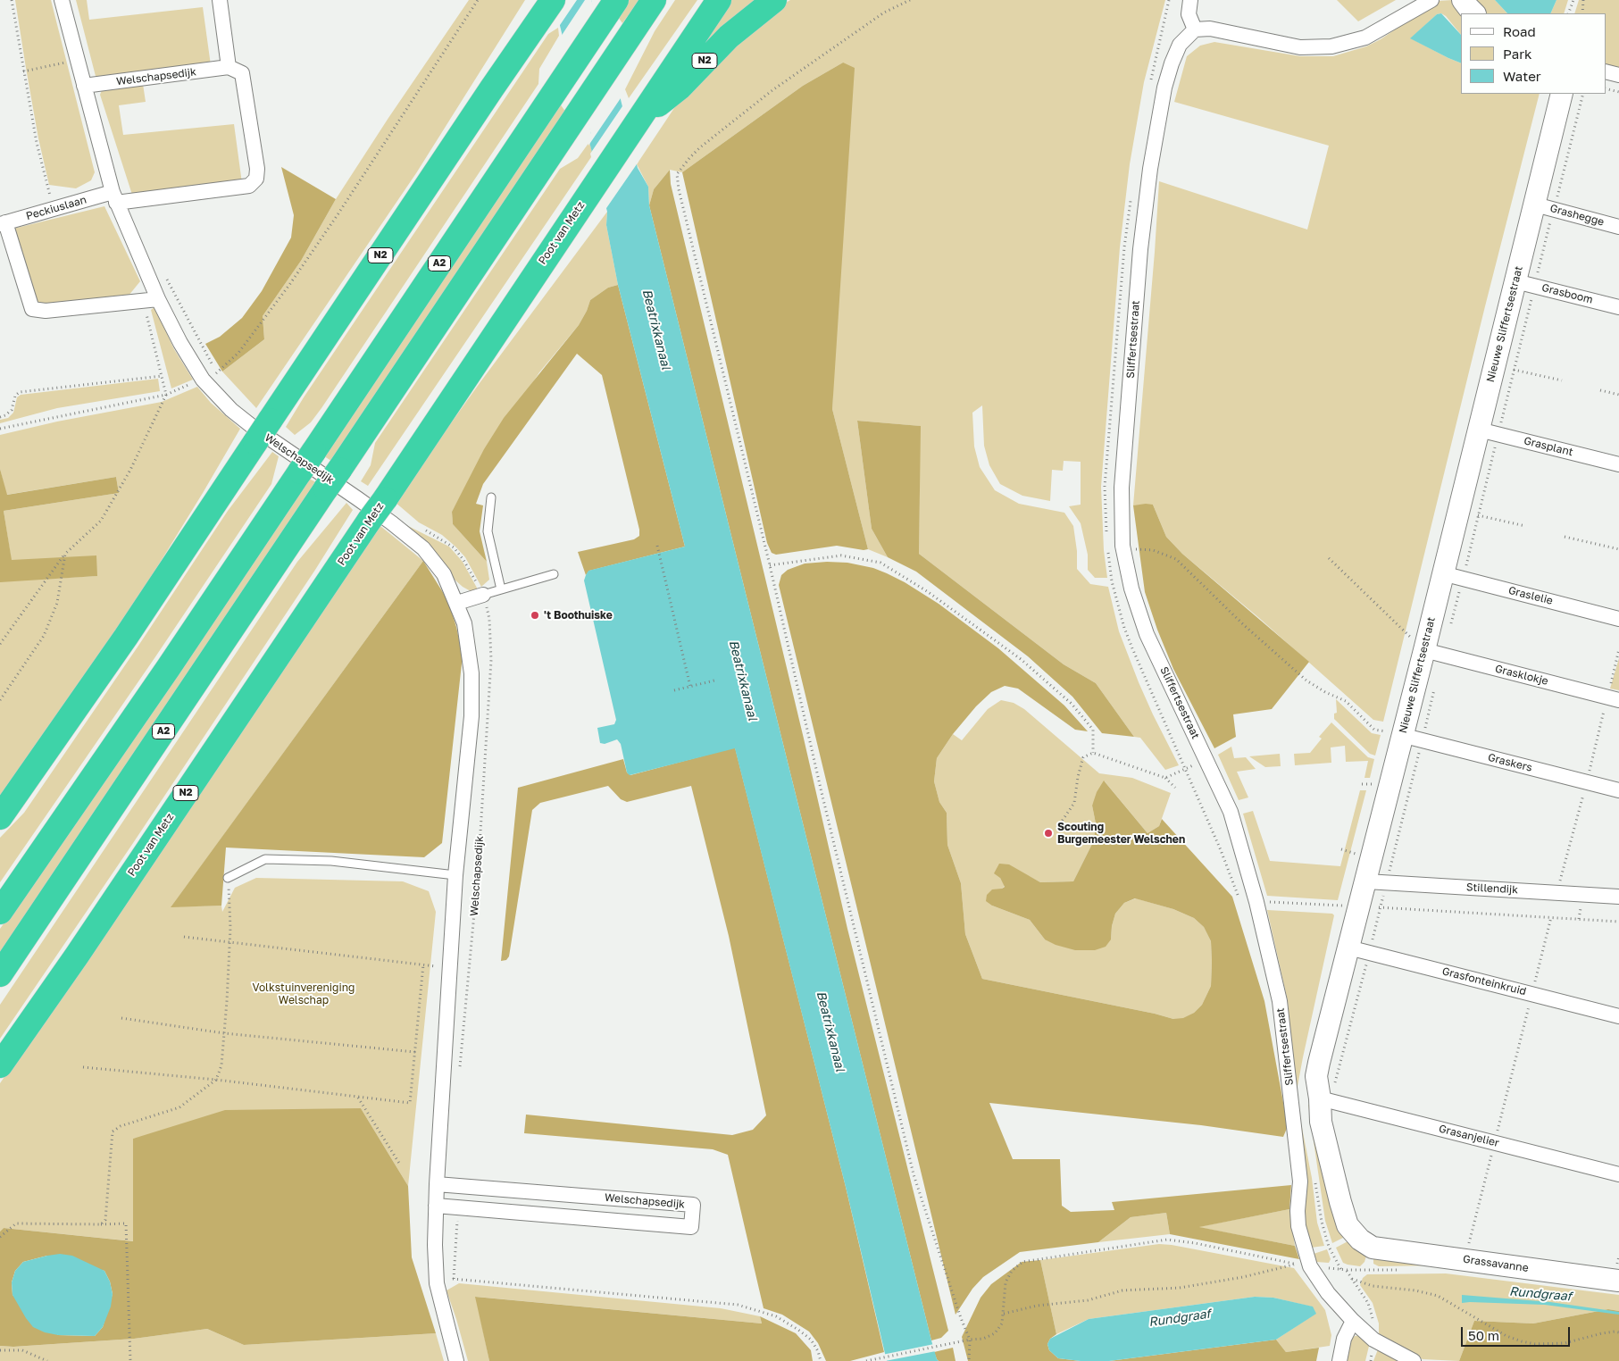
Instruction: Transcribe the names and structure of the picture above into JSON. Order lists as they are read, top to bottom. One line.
{"streets":{"highway":["N2","Poot van Metz","A2"],"street":["Welschapsedijk","Peckiuslaan","Grashegge","Grasboom","Nieuwe Sliffertsestraat","Sliffertsestraat","Grasplant","Graslelie","Grasklokje","Graskers","Stillendijk","Grasfonteinkruid","Grasanjelier","Grassavanne"]},"crossings":[["N2","Poot van Metz"],["Welschapsedijk","Peckiuslaan"],["Grashegge","Nieuwe Sliffertsestraat"],["Grasboom","Nieuwe Sliffertsestraat"],["Nieuwe Sliffertsestraat","Grasplant"],["Nieuwe Sliffertsestraat","Graslelie"],["Nieuwe Sliffertsestraat","Grasklokje"],["Nieuwe Sliffertsestraat","Graskers"],["Nieuwe Sliffertsestraat","Stillendijk"],["Nieuwe Sliffertsestraat","Grasfonteinkruid"],["Nieuwe Sliffertsestraat","Grasanjelier"],["Nieuwe Sliffertsestraat","Grassavanne"]],"water":["Beatrixkanaal","Rundgraaf"],"parks":["Volkstuinvereniging Welschap"],"places":["'t Boothuiske","Scouting Burgemeester Welschen"],"legend":["Road","Park","Water"],"scale_bar":"50 m"}
